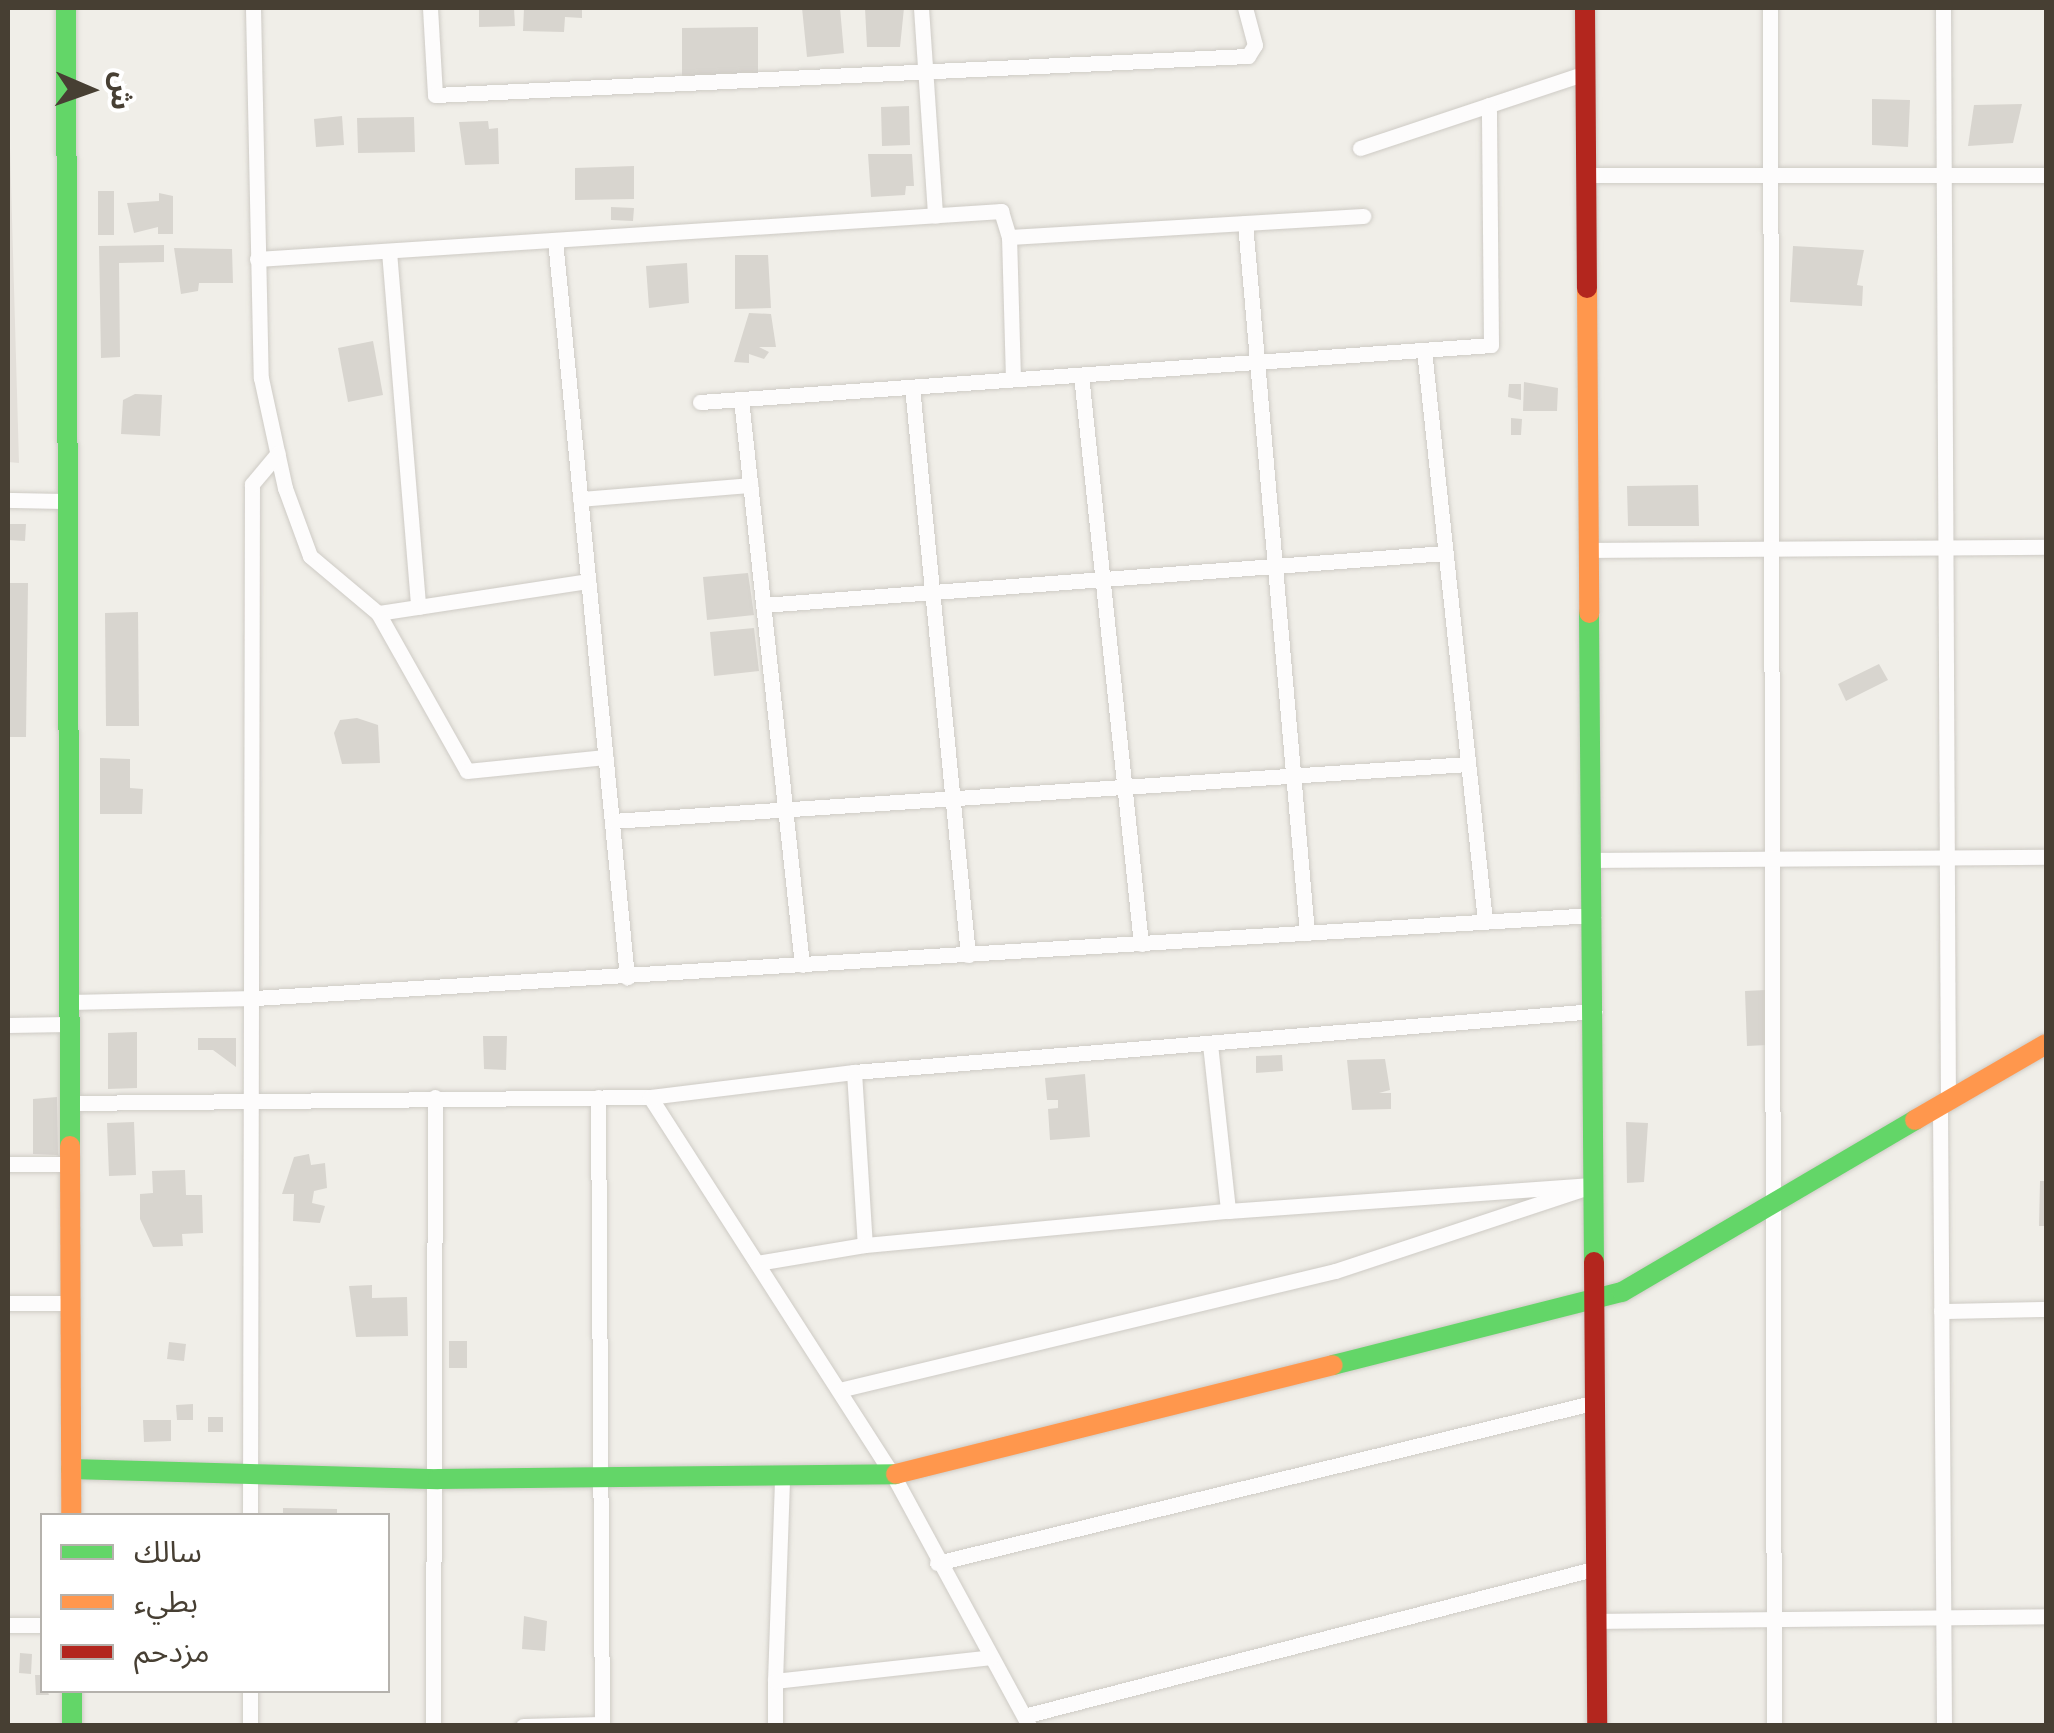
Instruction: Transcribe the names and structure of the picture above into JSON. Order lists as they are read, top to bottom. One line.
{"legend":["سالك","بطيء","مزدحم"],"north":"right"}
